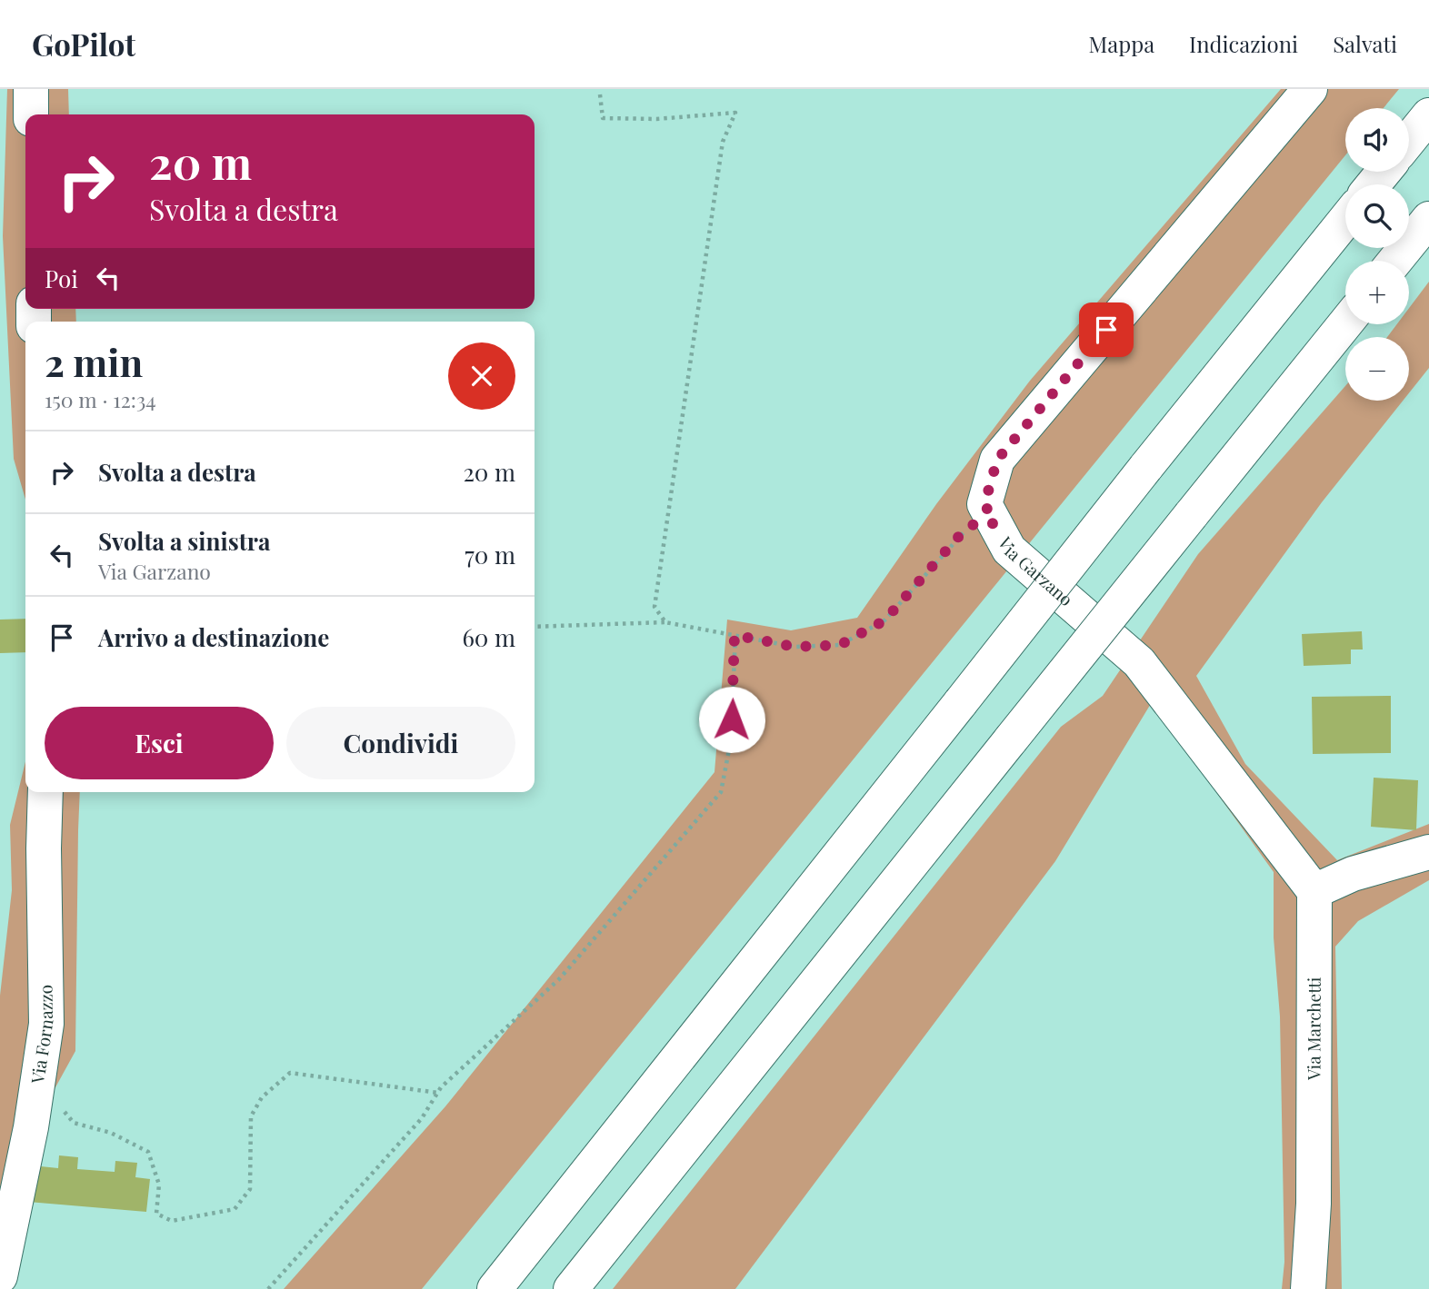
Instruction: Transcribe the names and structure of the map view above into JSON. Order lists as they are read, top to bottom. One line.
{"streets":{"main road":["Via Garzano","Via Marchetti","Via Fornazzo"]},"crossings":[["Via Garzano","Via Marchetti"]],"page":{"header":"GoPilot","nav":["Mappa","Indicazioni","Salvati"],"map_buttons":["+","−"],"turn":["20 m","Svolta a destra"],"then":"Poi","heading":["2 min","150 m · 12:34"],"list":[{"name":"Svolta a destra","value":"20 m"},{"name":"Svolta a sinistra","note":"Via Garzano","value":"70 m"},{"name":"Arrivo a destinazione","value":"60 m"}],"buttons":["Esci","Condividi"]}}
